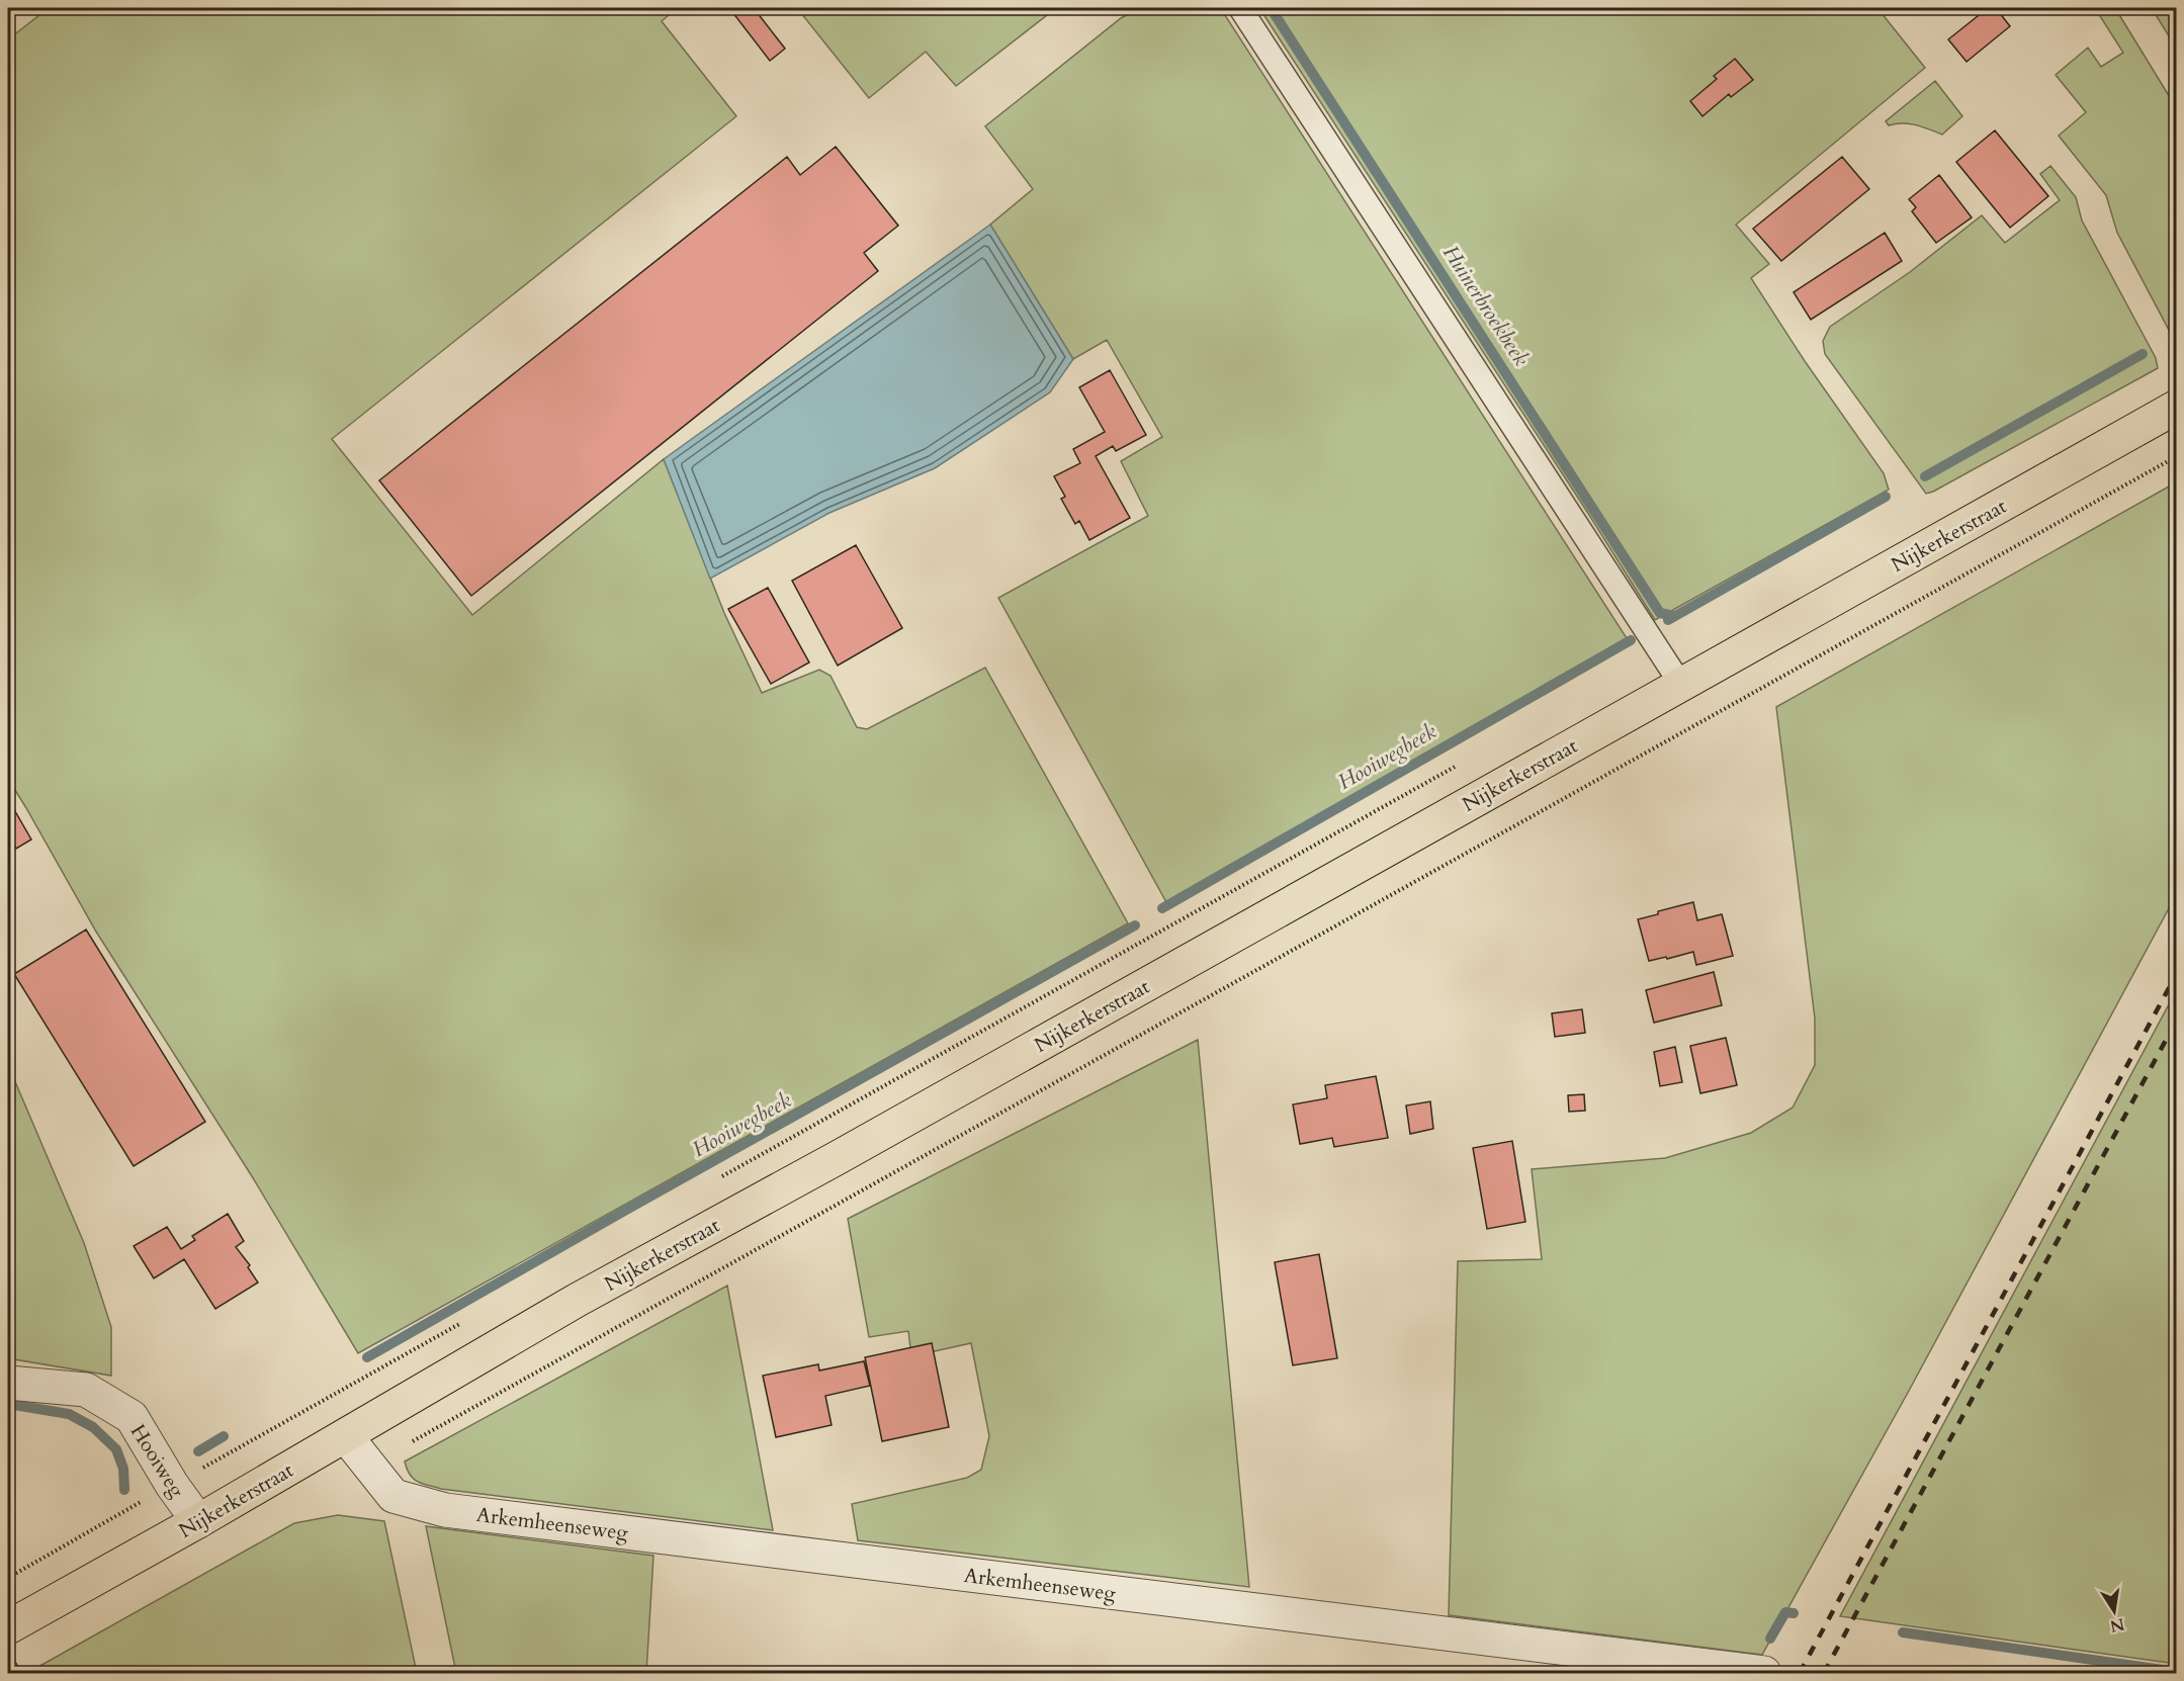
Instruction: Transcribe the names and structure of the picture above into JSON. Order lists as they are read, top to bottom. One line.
{"streets":{"main road":["Nijkerkerstraat"],"street":["Hooiweg","Arkemheenseweg"]},"crossings":[["Nijkerkerstraat","Hooiweg"],["Nijkerkerstraat","Arkemheenseweg"]],"water":["Huinerbroekbeek","Hooiwegbeek"],"north":"bottom"}
